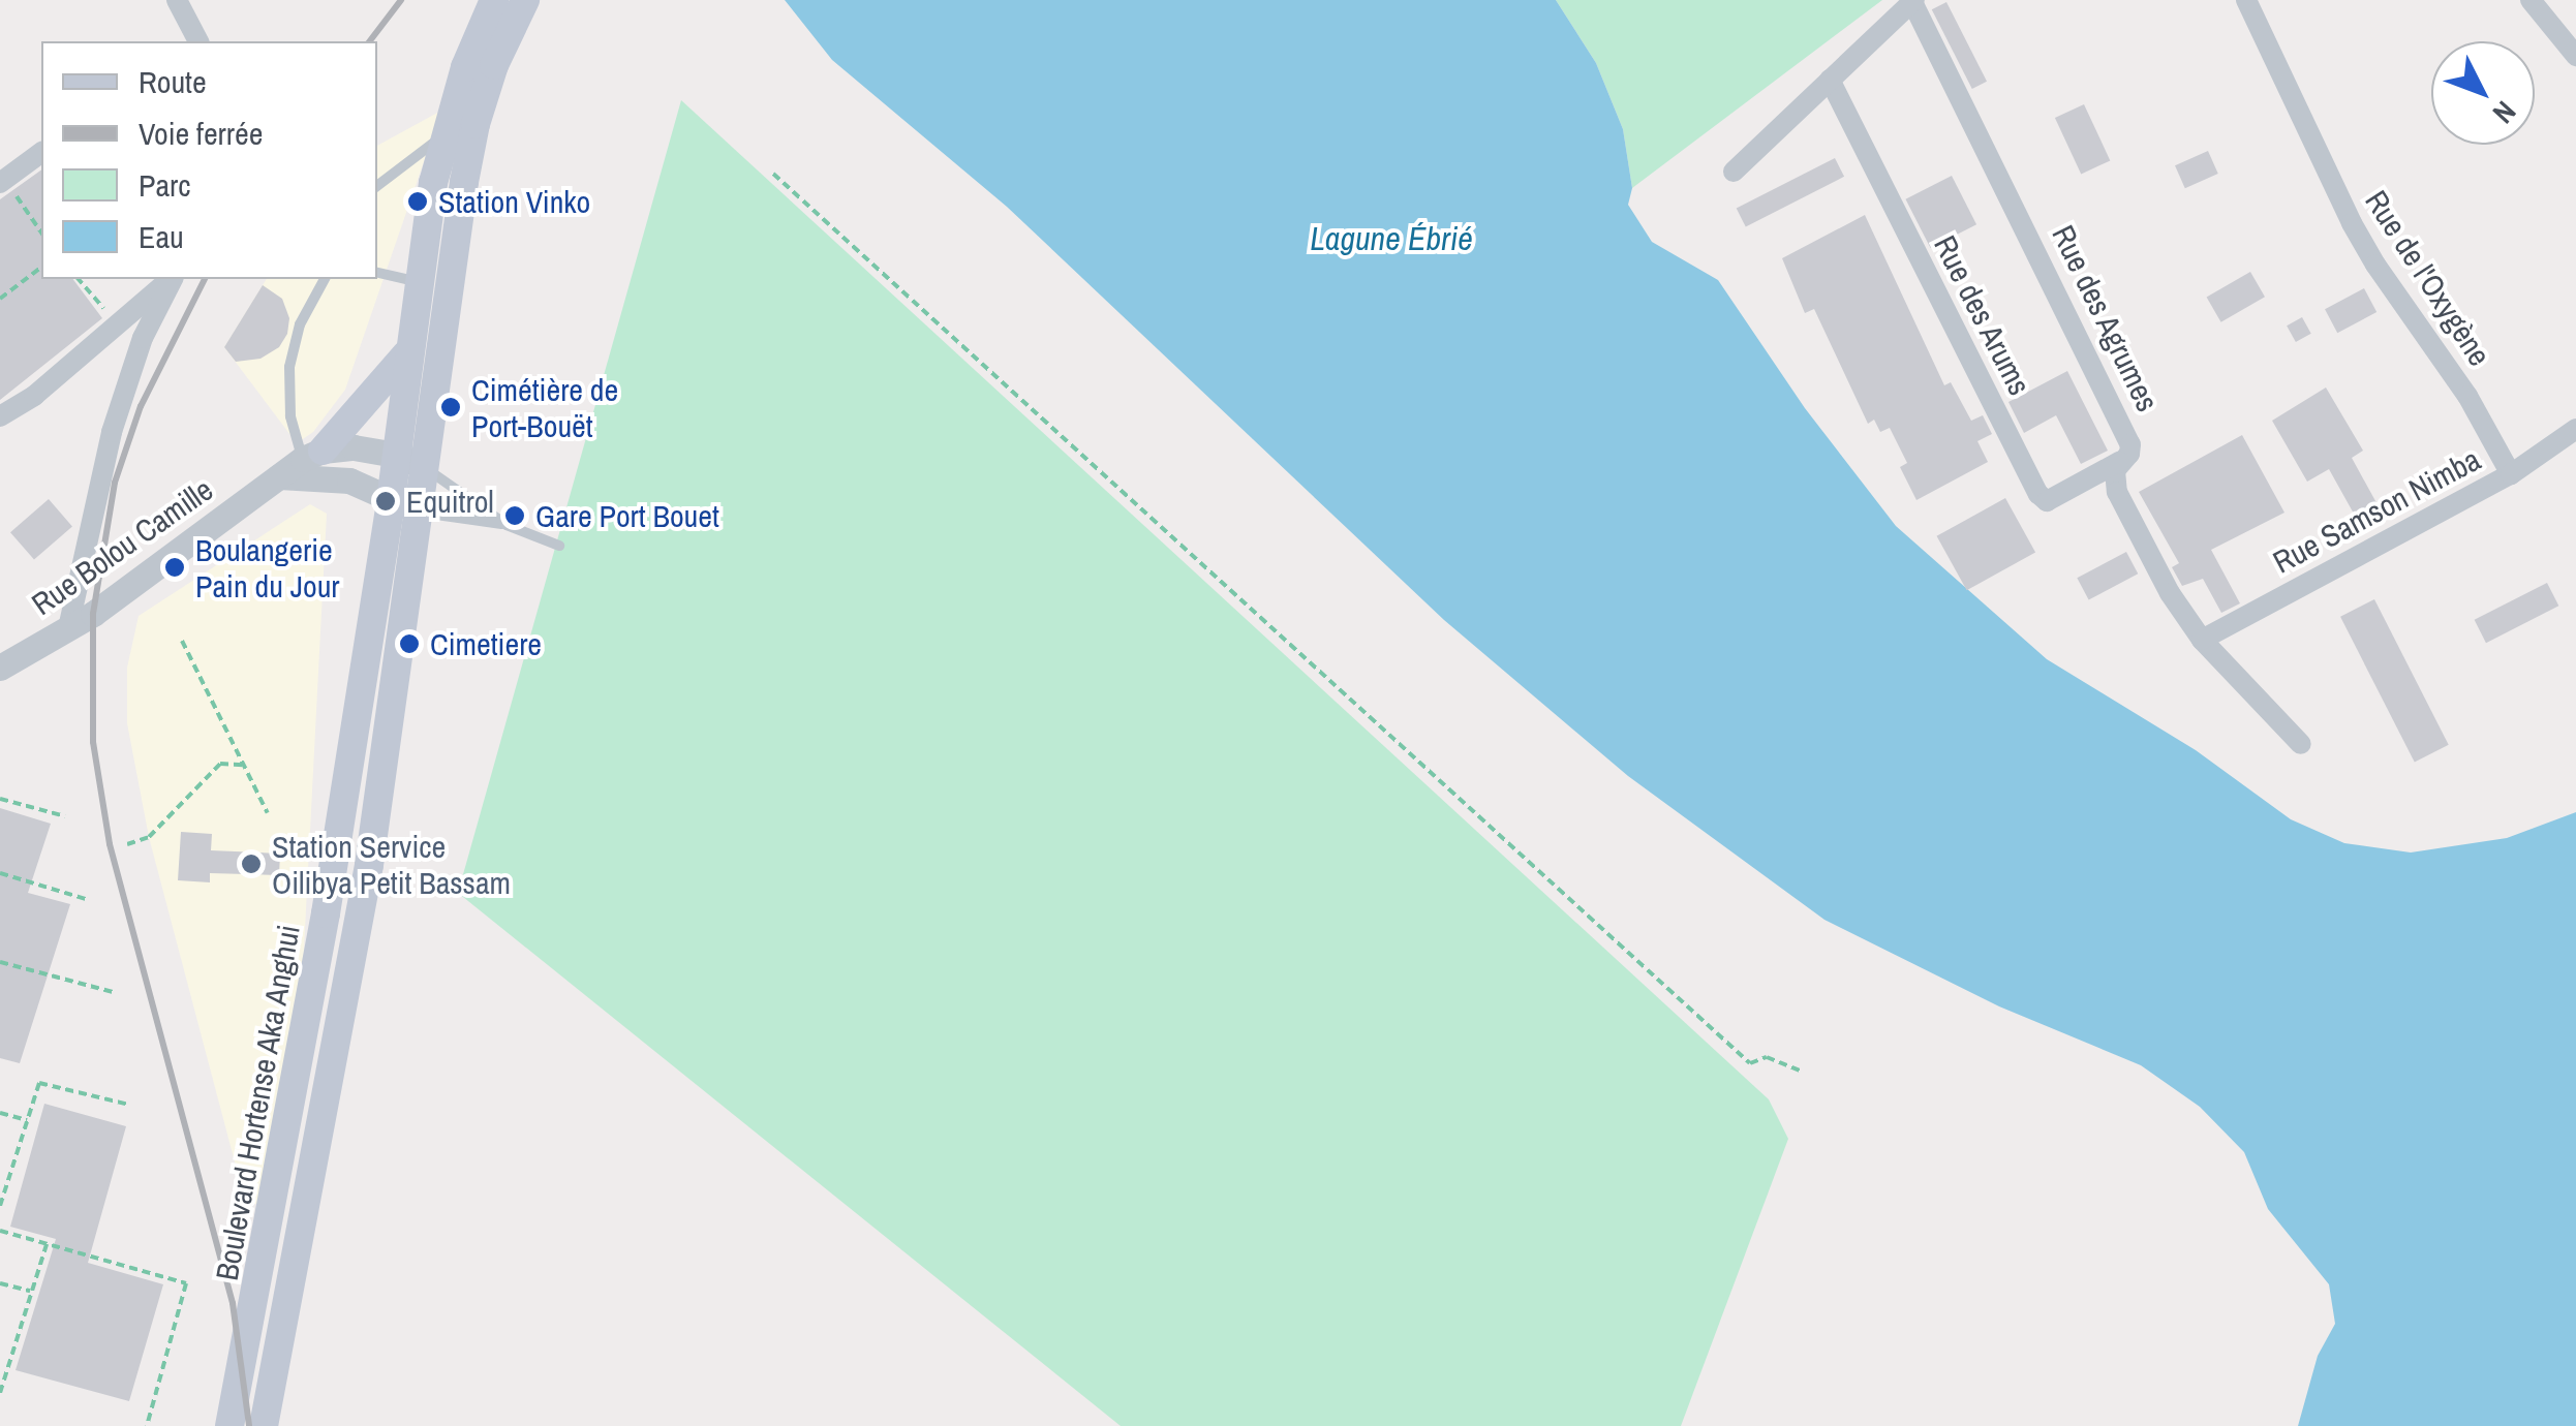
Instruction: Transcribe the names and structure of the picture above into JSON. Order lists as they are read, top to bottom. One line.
{"streets":{"main road":["Boulevard Hortense Aka Anghui"],"street":["Rue de l'Oxygène","Rue des Arums","Rue des Agrumes","Rue Samson Nimba","Rue Bolou Camille"]},"crossings":[["Rue de l'Oxygène","Rue Samson Nimba"],["Rue des Arums","Rue des Agrumes"],["Rue des Agrumes","Rue Samson Nimba"]],"water":["Lagune Ébrié"],"places":["Station Vinko","Cimétière de Port-Bouët","Equitrol","Gare Port Bouet","Boulangerie Pain du Jour","Cimetiere","Station Service Oilibya Petit Bassam"],"legend":["Route","Voie ferrée","Parc","Eau"],"north":"bottom right"}
